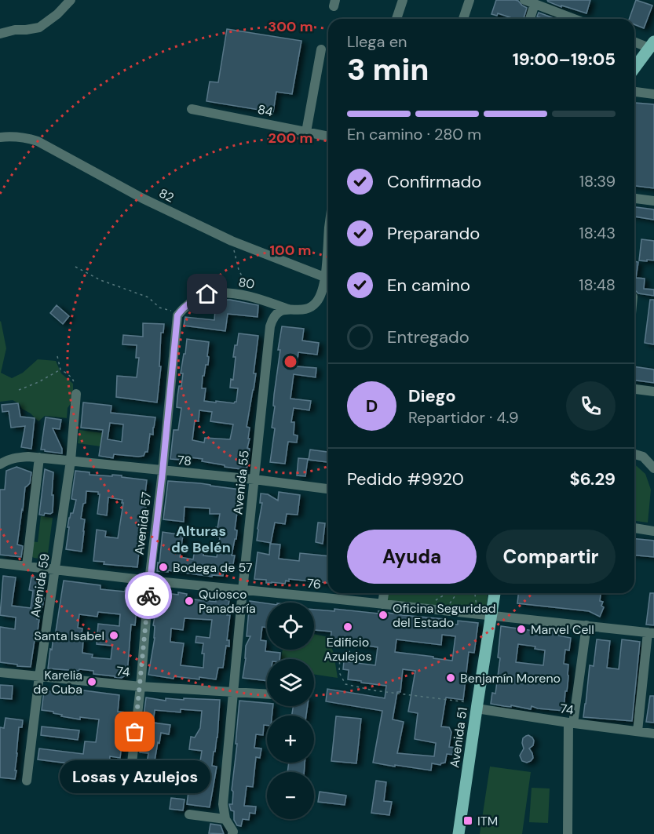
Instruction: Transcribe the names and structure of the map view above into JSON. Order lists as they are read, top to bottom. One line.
{"streets":{"main road":["Avenida 51"],"street":["84","82","80","78","Avenida 55","Avenida 57","76","Avenida 59","74"]},"crossings":[["82","Avenida 55"],["80","Avenida 55"],["80","Avenida 57"],["78","Avenida 55"],["78","Avenida 57"],["78","Avenida 59"],["Avenida 55","76"],["Avenida 55","74"],["Avenida 57","76"],["Avenida 57","74"],["76","Avenida 59"],["76","Avenida 51"],["Avenida 59","74"],["74","Avenida 51"]],"districts":["Alturas de Belén"],"places":{"other":["Bodega de 57","Quiosco Panadería","Oficina Seguridad del Estado","Edificio Azulejos","Marvel Cell","Santa Isabel","Benjamín Moreno","Karelia de Cuba","Losas y Azulejos"],"transit":["ITM"]},"page":{"heading":["3 min","Llega en","19:00–19:05"],"panel":["Diego","Repartidor · 4.9","Pedido #9920","$6.29"],"bar":"En camino · 280 m","list":[["Confirmado","18:39"],["Preparando","18:43"],["En camino","18:48"],"Entregado"],"round":"D","buttons":["Ayuda","Compartir"],"map_buttons":["+","−"],"bubble":"Losas y Azulejos"},"rings":["300 m","200 m","100 m"]}
